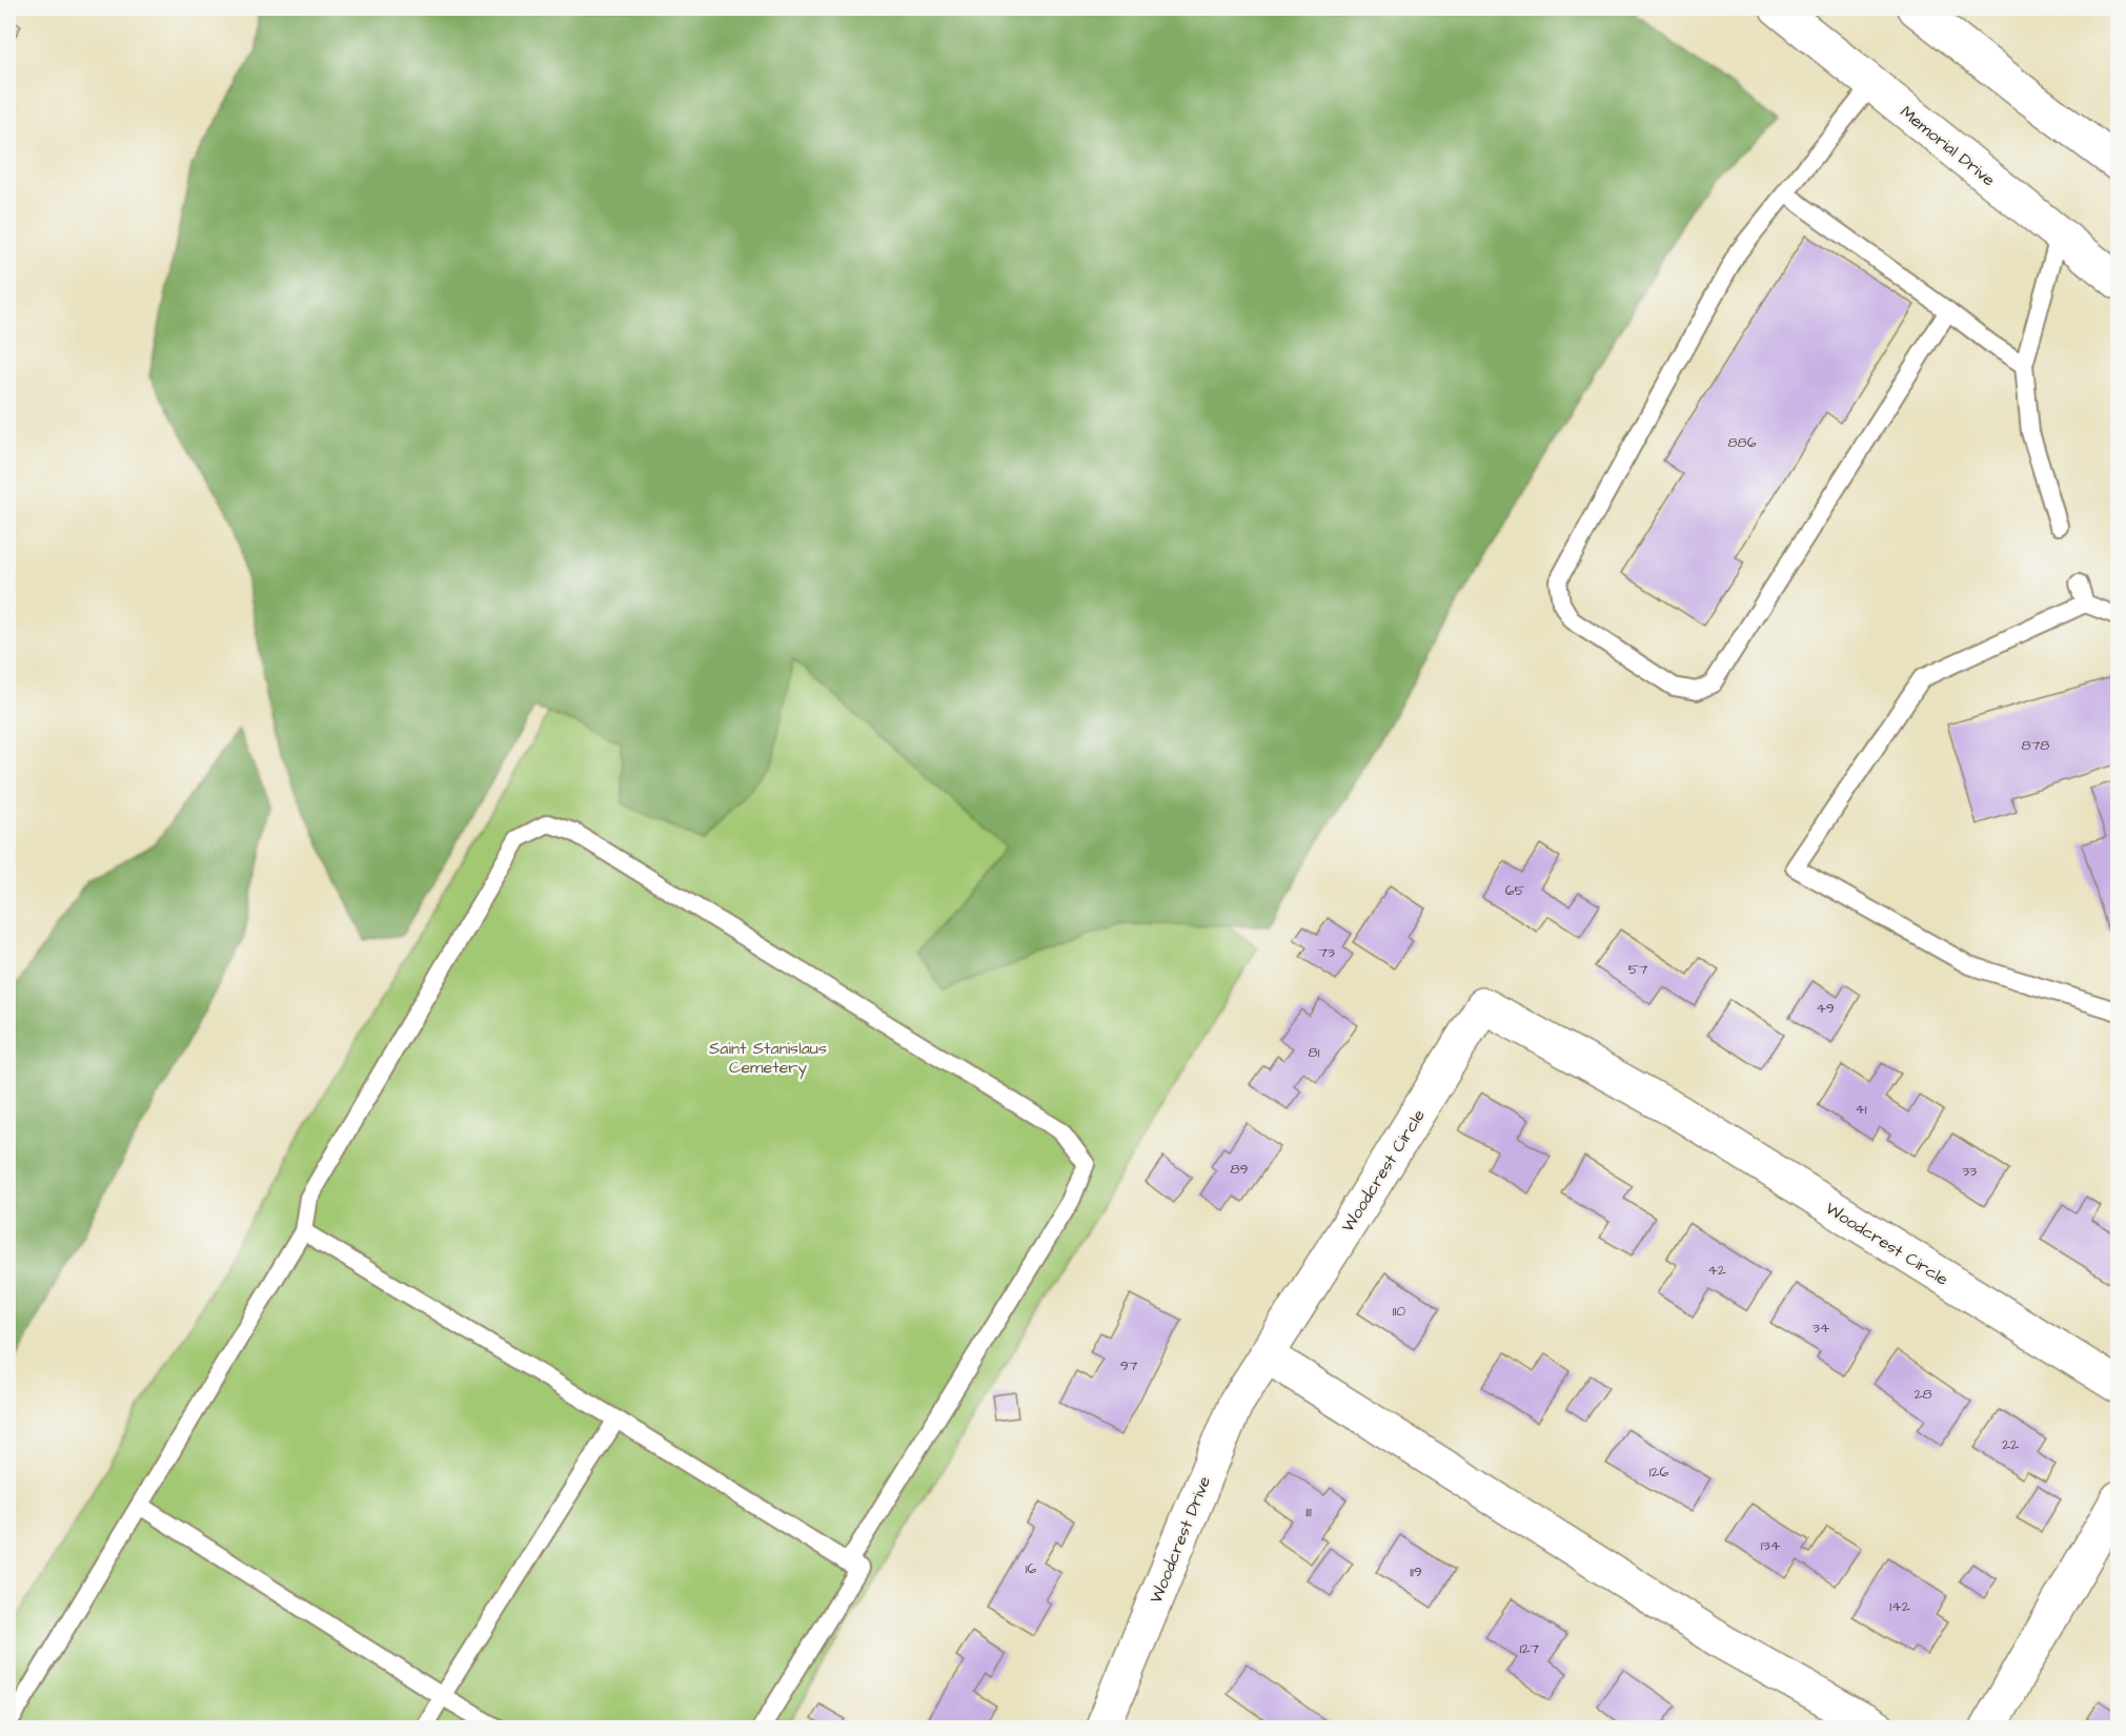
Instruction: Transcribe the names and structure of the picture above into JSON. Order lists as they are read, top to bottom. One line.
{"streets":{"street":["Memorial Drive","Woodcrest Circle","Woodcrest Drive"]},"crossings":[["Woodcrest Circle","Woodcrest Drive"]],"parks":["Saint Stanislaus Cemetery"],"house_numbers":["886","878","65","73","57","49","81","41","89","33","42","110","34","97","28","22","126","111","134","16","119","142","127"]}
